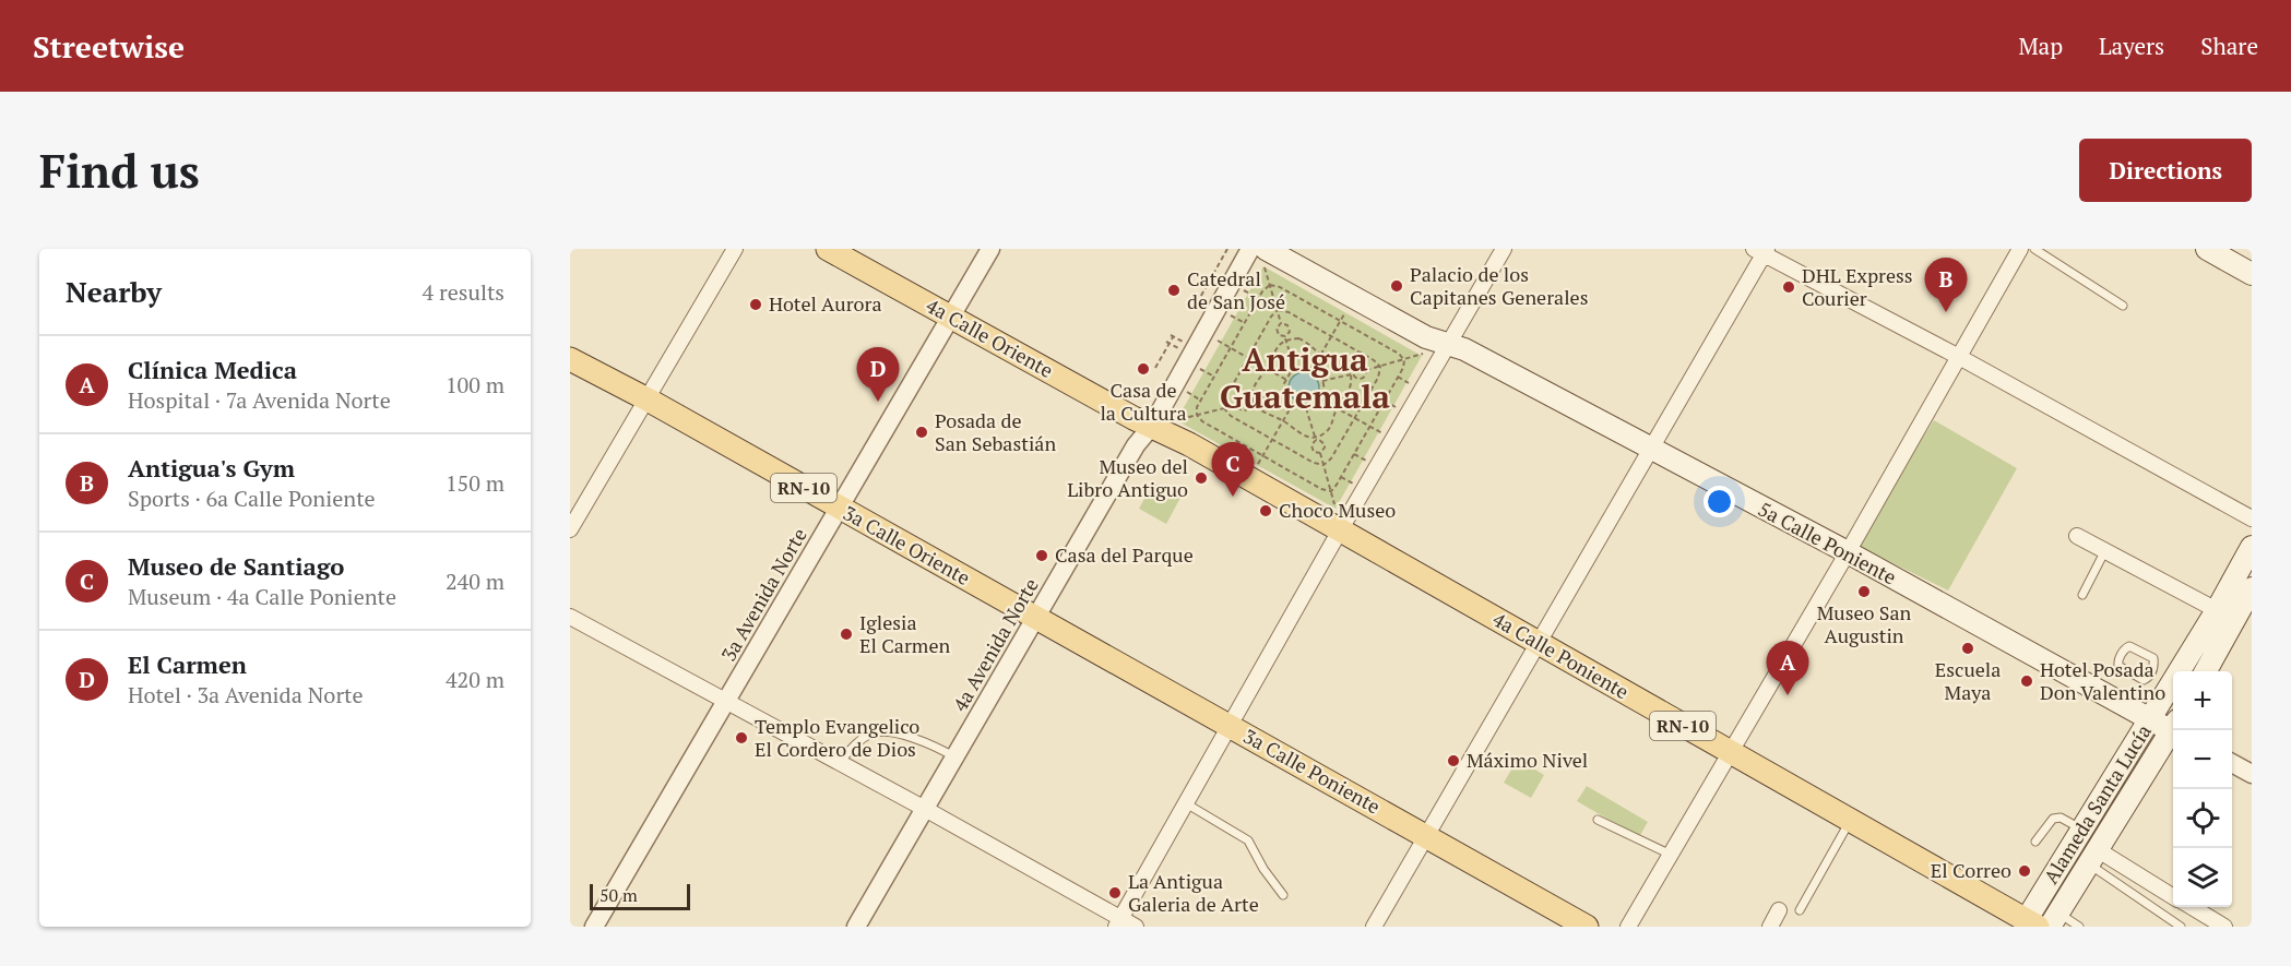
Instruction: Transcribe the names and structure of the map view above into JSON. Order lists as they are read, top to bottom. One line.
{"streets":{"main road":["4a Calle Oriente","RN-10","5a Calle Poniente","3a Calle Oriente","4a Calle Poniente","3a Calle Poniente","Alameda Santa Lucía"],"street":["3a Avenida Norte","4a Avenida Norte"]},"crossings":[["4a Calle Oriente","3a Avenida Norte"],["4a Calle Oriente","4a Avenida Norte"],["4a Calle Oriente","4a Calle Poniente"],["5a Calle Poniente","4a Avenida Norte"],["5a Calle Poniente","Alameda Santa Lucía"],["3a Calle Oriente","3a Avenida Norte"],["3a Calle Oriente","4a Avenida Norte"],["3a Calle Oriente","3a Calle Poniente"],["4a Avenida Norte","4a Calle Poniente"],["4a Avenida Norte","3a Calle Poniente"],["4a Calle Poniente","Alameda Santa Lucía"]],"districts":["Antigua Guatemala"],"places":["Palacio de los Capitanes Generales","DHL Express Courier","Catedral de San José","Hotel Aurora","Casa de la Cultura","Posada de San Sebastián","Museo del Libro Antiguo","Choco Museo","Casa del Parque","Museo San Augustin","Iglesia El Carmen","Escuela Maya","Hotel Posada Don Valentino","Templo Evangelico El Cordero de Dios","Máximo Nivel","El Correo","La Antigua Galeria de Arte"],"scale_bar":"50 m","page":{"header":"Streetwise","nav":["Map","Layers","Share"],"buttons":"Directions","title":"Find us","heading":["Nearby","4 results"],"pins":["B","D","C","A"],"list":[{"mark":"A","name":"Clínica Medica","note":"Hospital · 7a Avenida Norte","value":"100 m"},{"mark":"B","name":"Antigua's Gym","note":"Sports · 6a Calle Poniente","value":"150 m"},{"mark":"C","name":"Museo de Santiago","note":"Museum · 4a Calle Poniente","value":"240 m"},{"mark":"D","name":"El Carmen","note":"Hotel · 3a Avenida Norte","value":"420 m"}],"map_buttons":["+","−"],"scale":"50 m"}}
